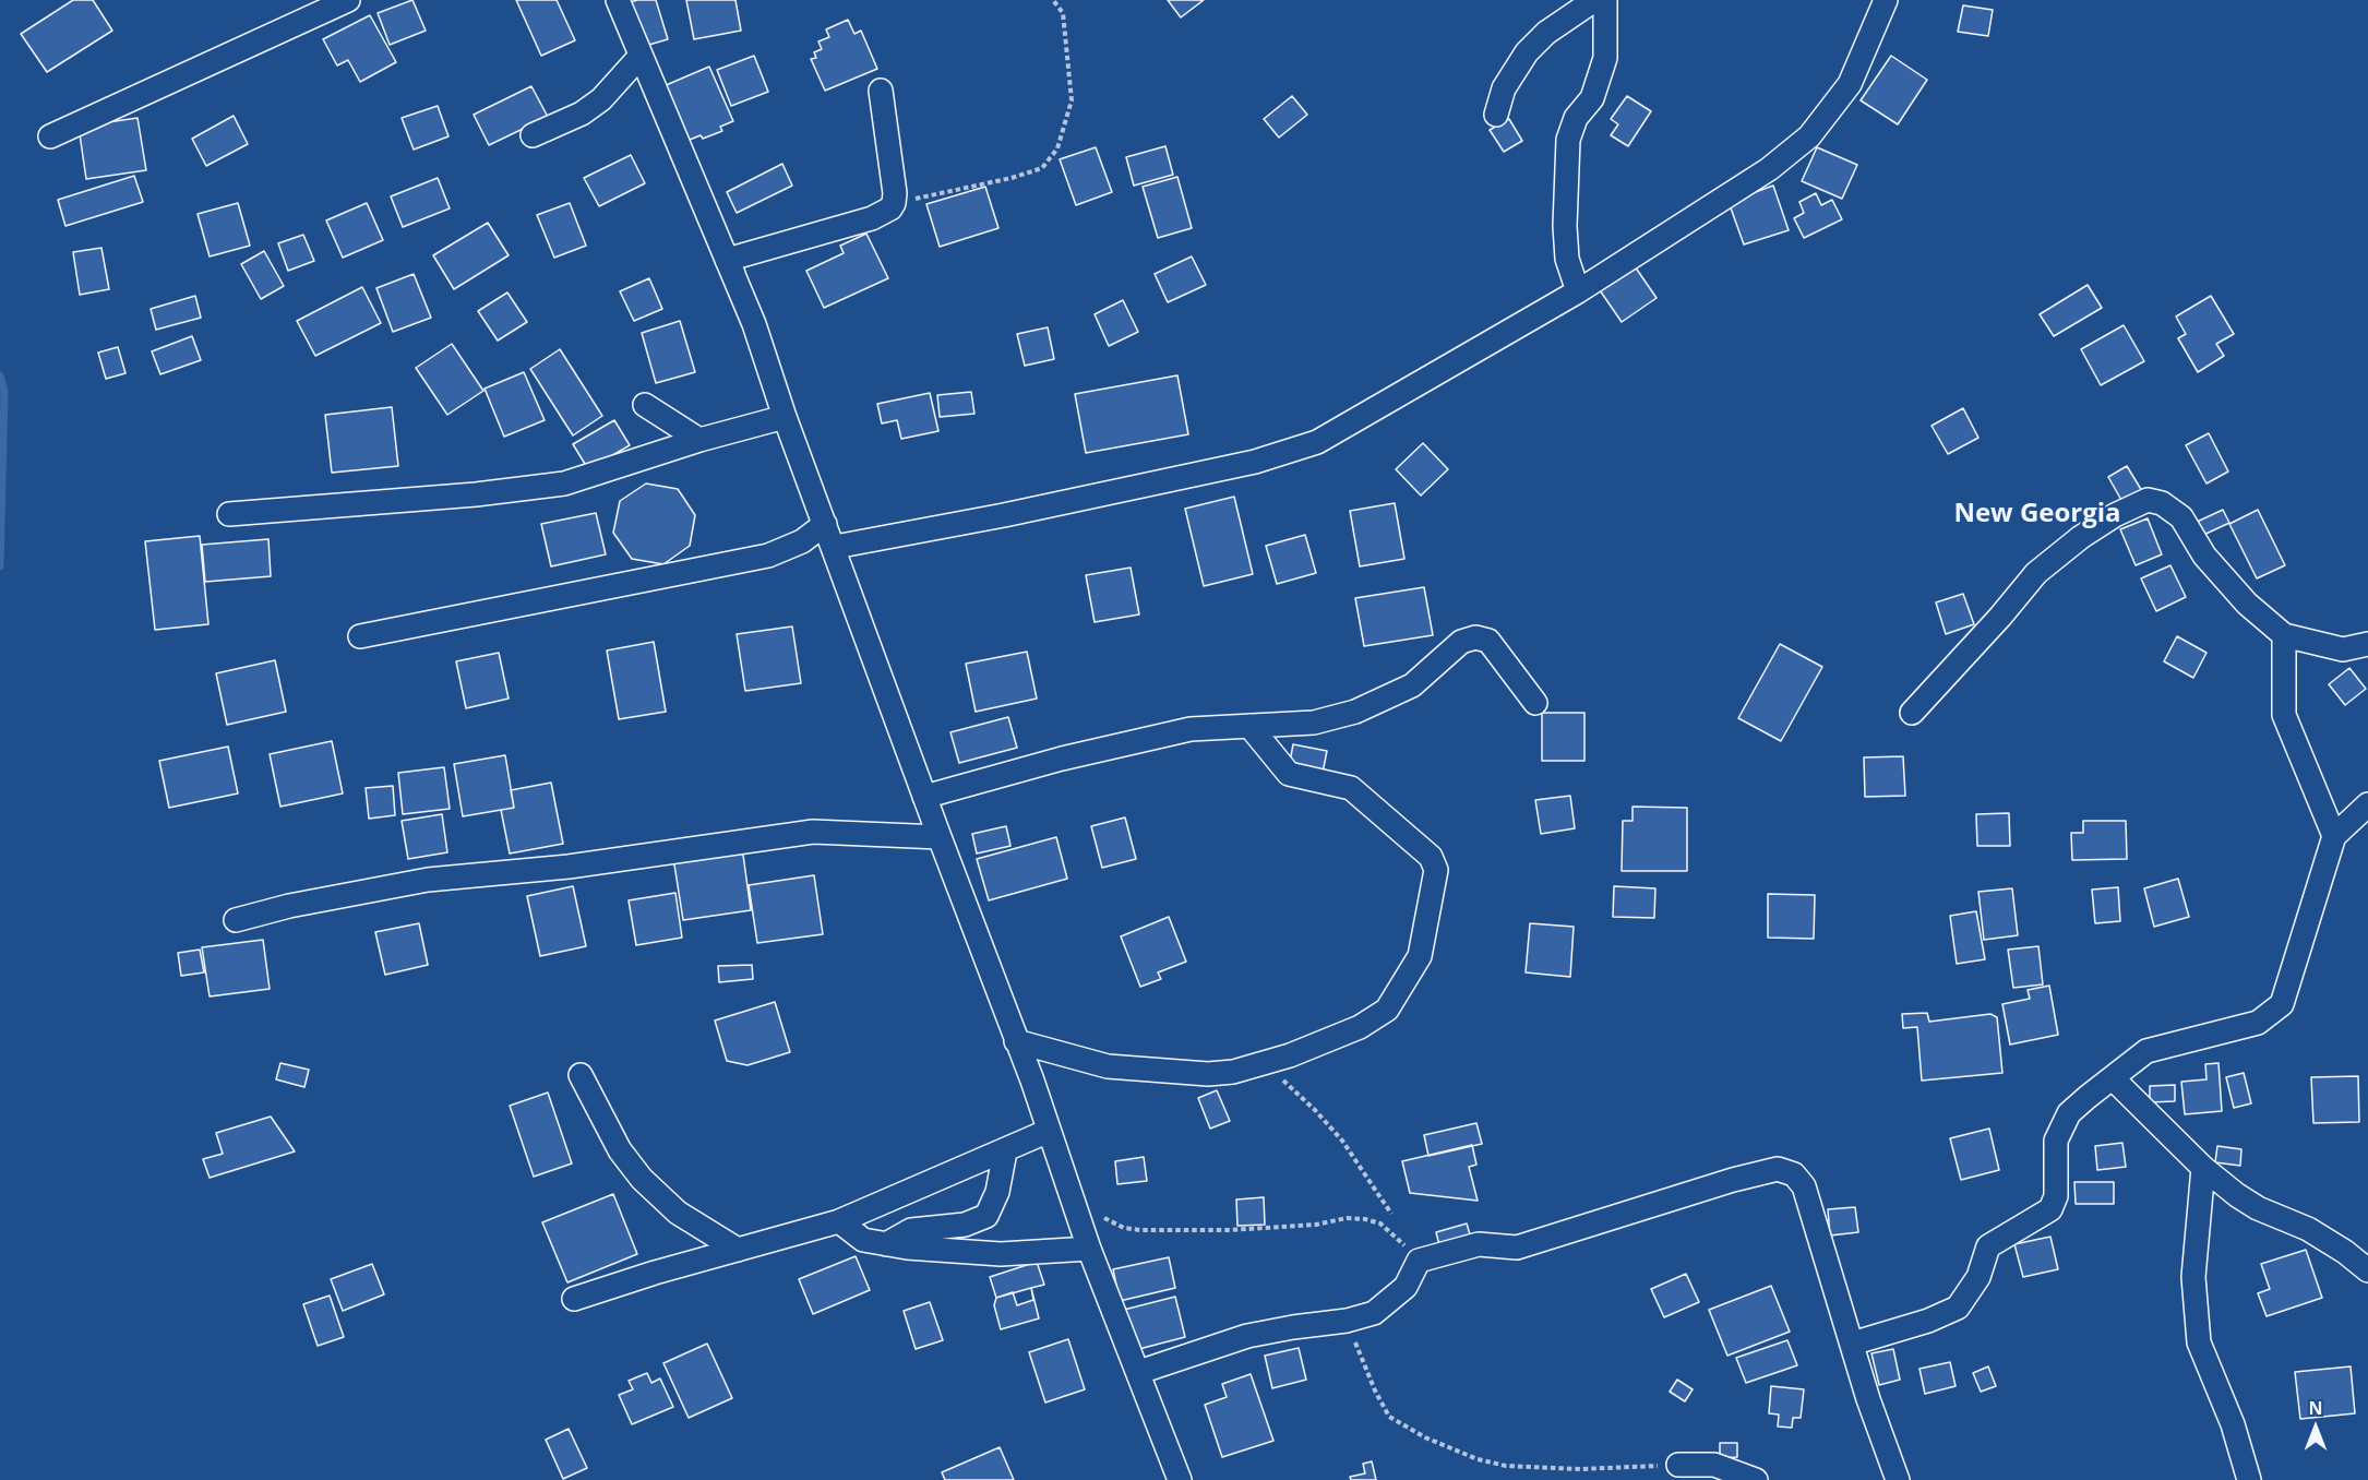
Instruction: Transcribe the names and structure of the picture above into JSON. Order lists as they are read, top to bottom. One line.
{"districts":["New Georgia"],"north":"top"}
